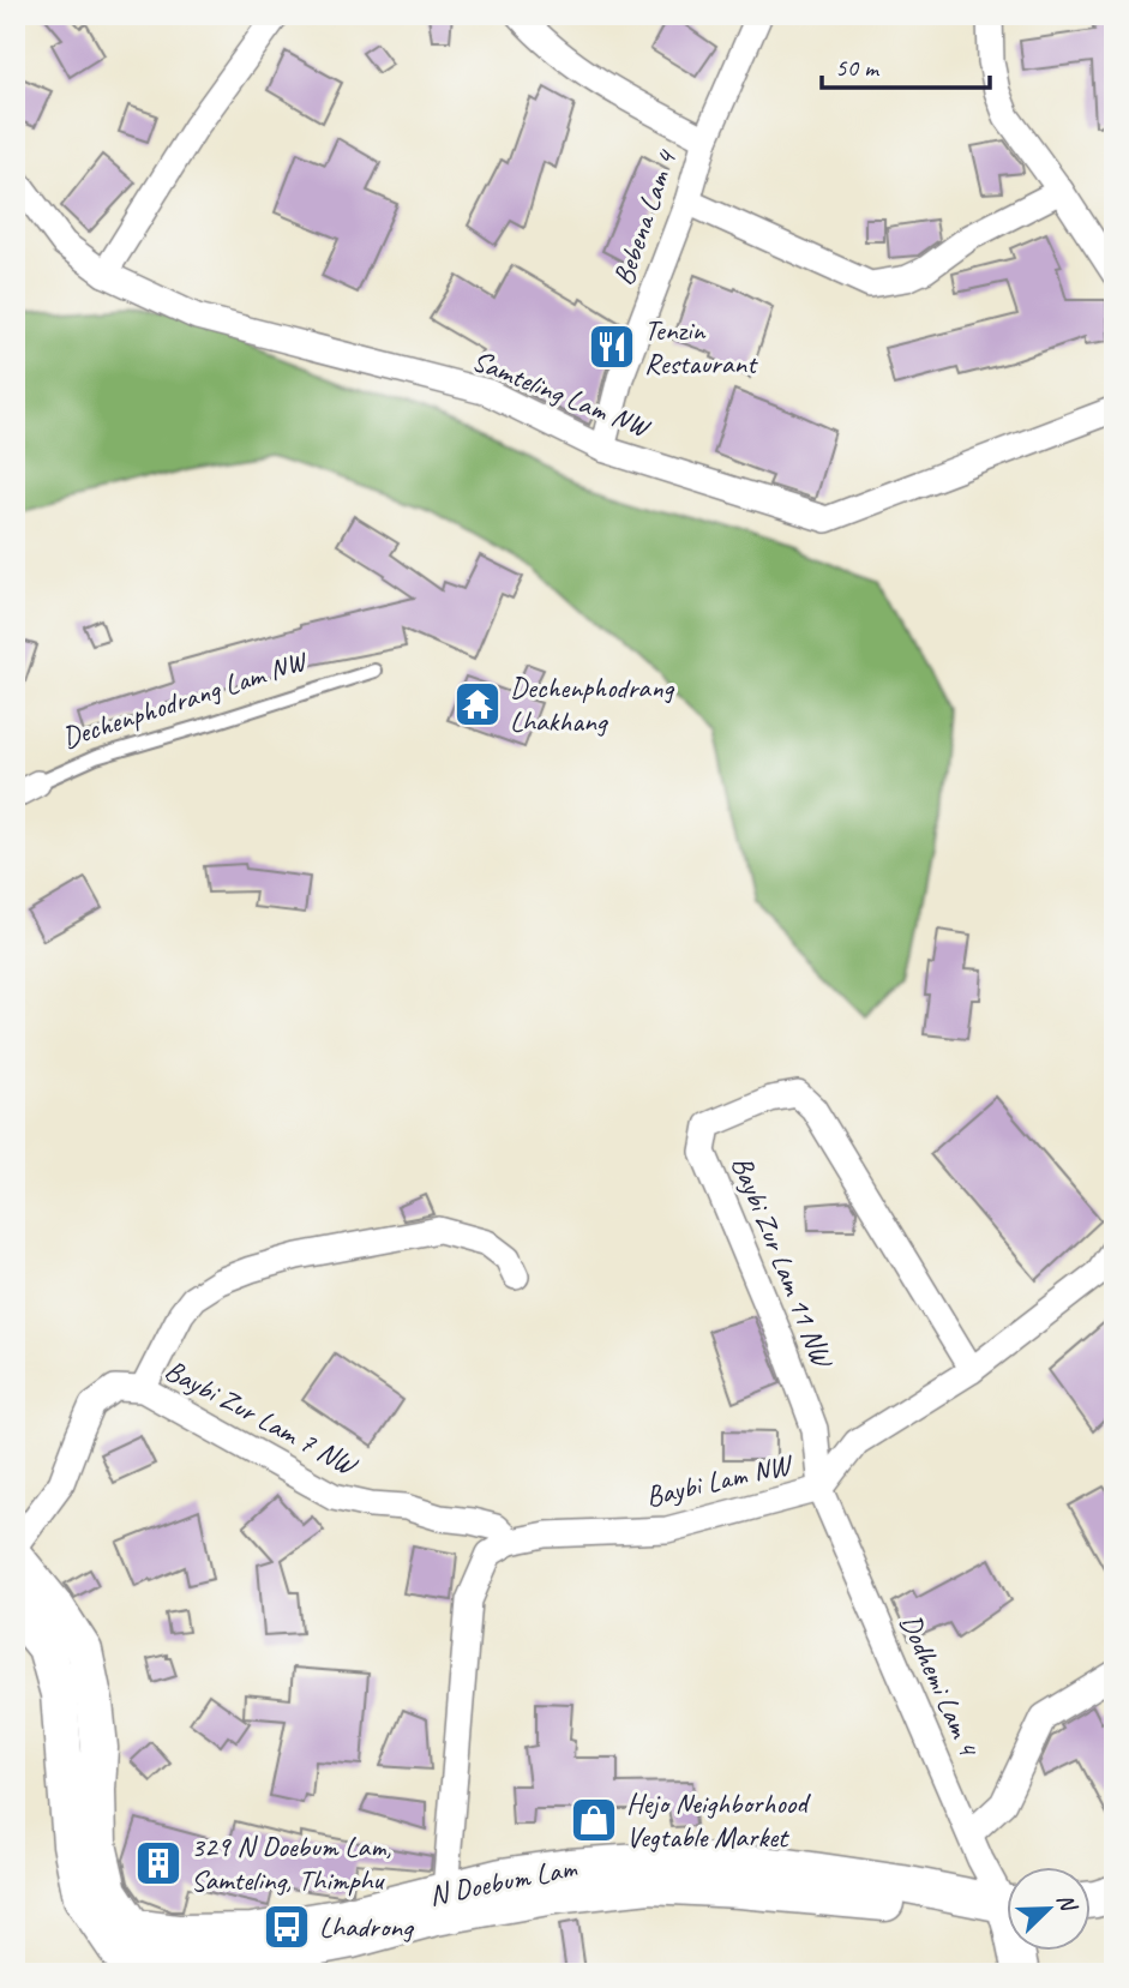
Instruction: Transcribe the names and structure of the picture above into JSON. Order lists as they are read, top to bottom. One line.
{"streets":{"main road":["N Doebum Lam"],"street":["Bebena Lam 4","Samteling Lam NW","Baybi Zur Lam 11 NW","Baybi Zur Lam 7 NW","Baybi Lam NW","Dodhemi Lam 4"],"lane":["Dechenphodrang Lam NW"]},"crossings":[["Bebena Lam 4","Samteling Lam NW"],["Baybi Zur Lam 11 NW","Baybi Lam NW"],["Baybi Zur Lam 11 NW","Dodhemi Lam 4"],["Baybi Zur Lam 7 NW","Baybi Lam NW"],["Baybi Lam NW","Dodhemi Lam 4"]],"places":{"restaurant":["Tenzin Restaurant"],"temple":["Dechenphodrang Lhakhang"],"shop":["Hejo Neighborhood Vegtable Market"],"building":["329 N Doebum Lam, Samteling, Thimphu"],"bus stop":["Lhadrong"]},"scale_bar":"50 m","north":"top right"}
